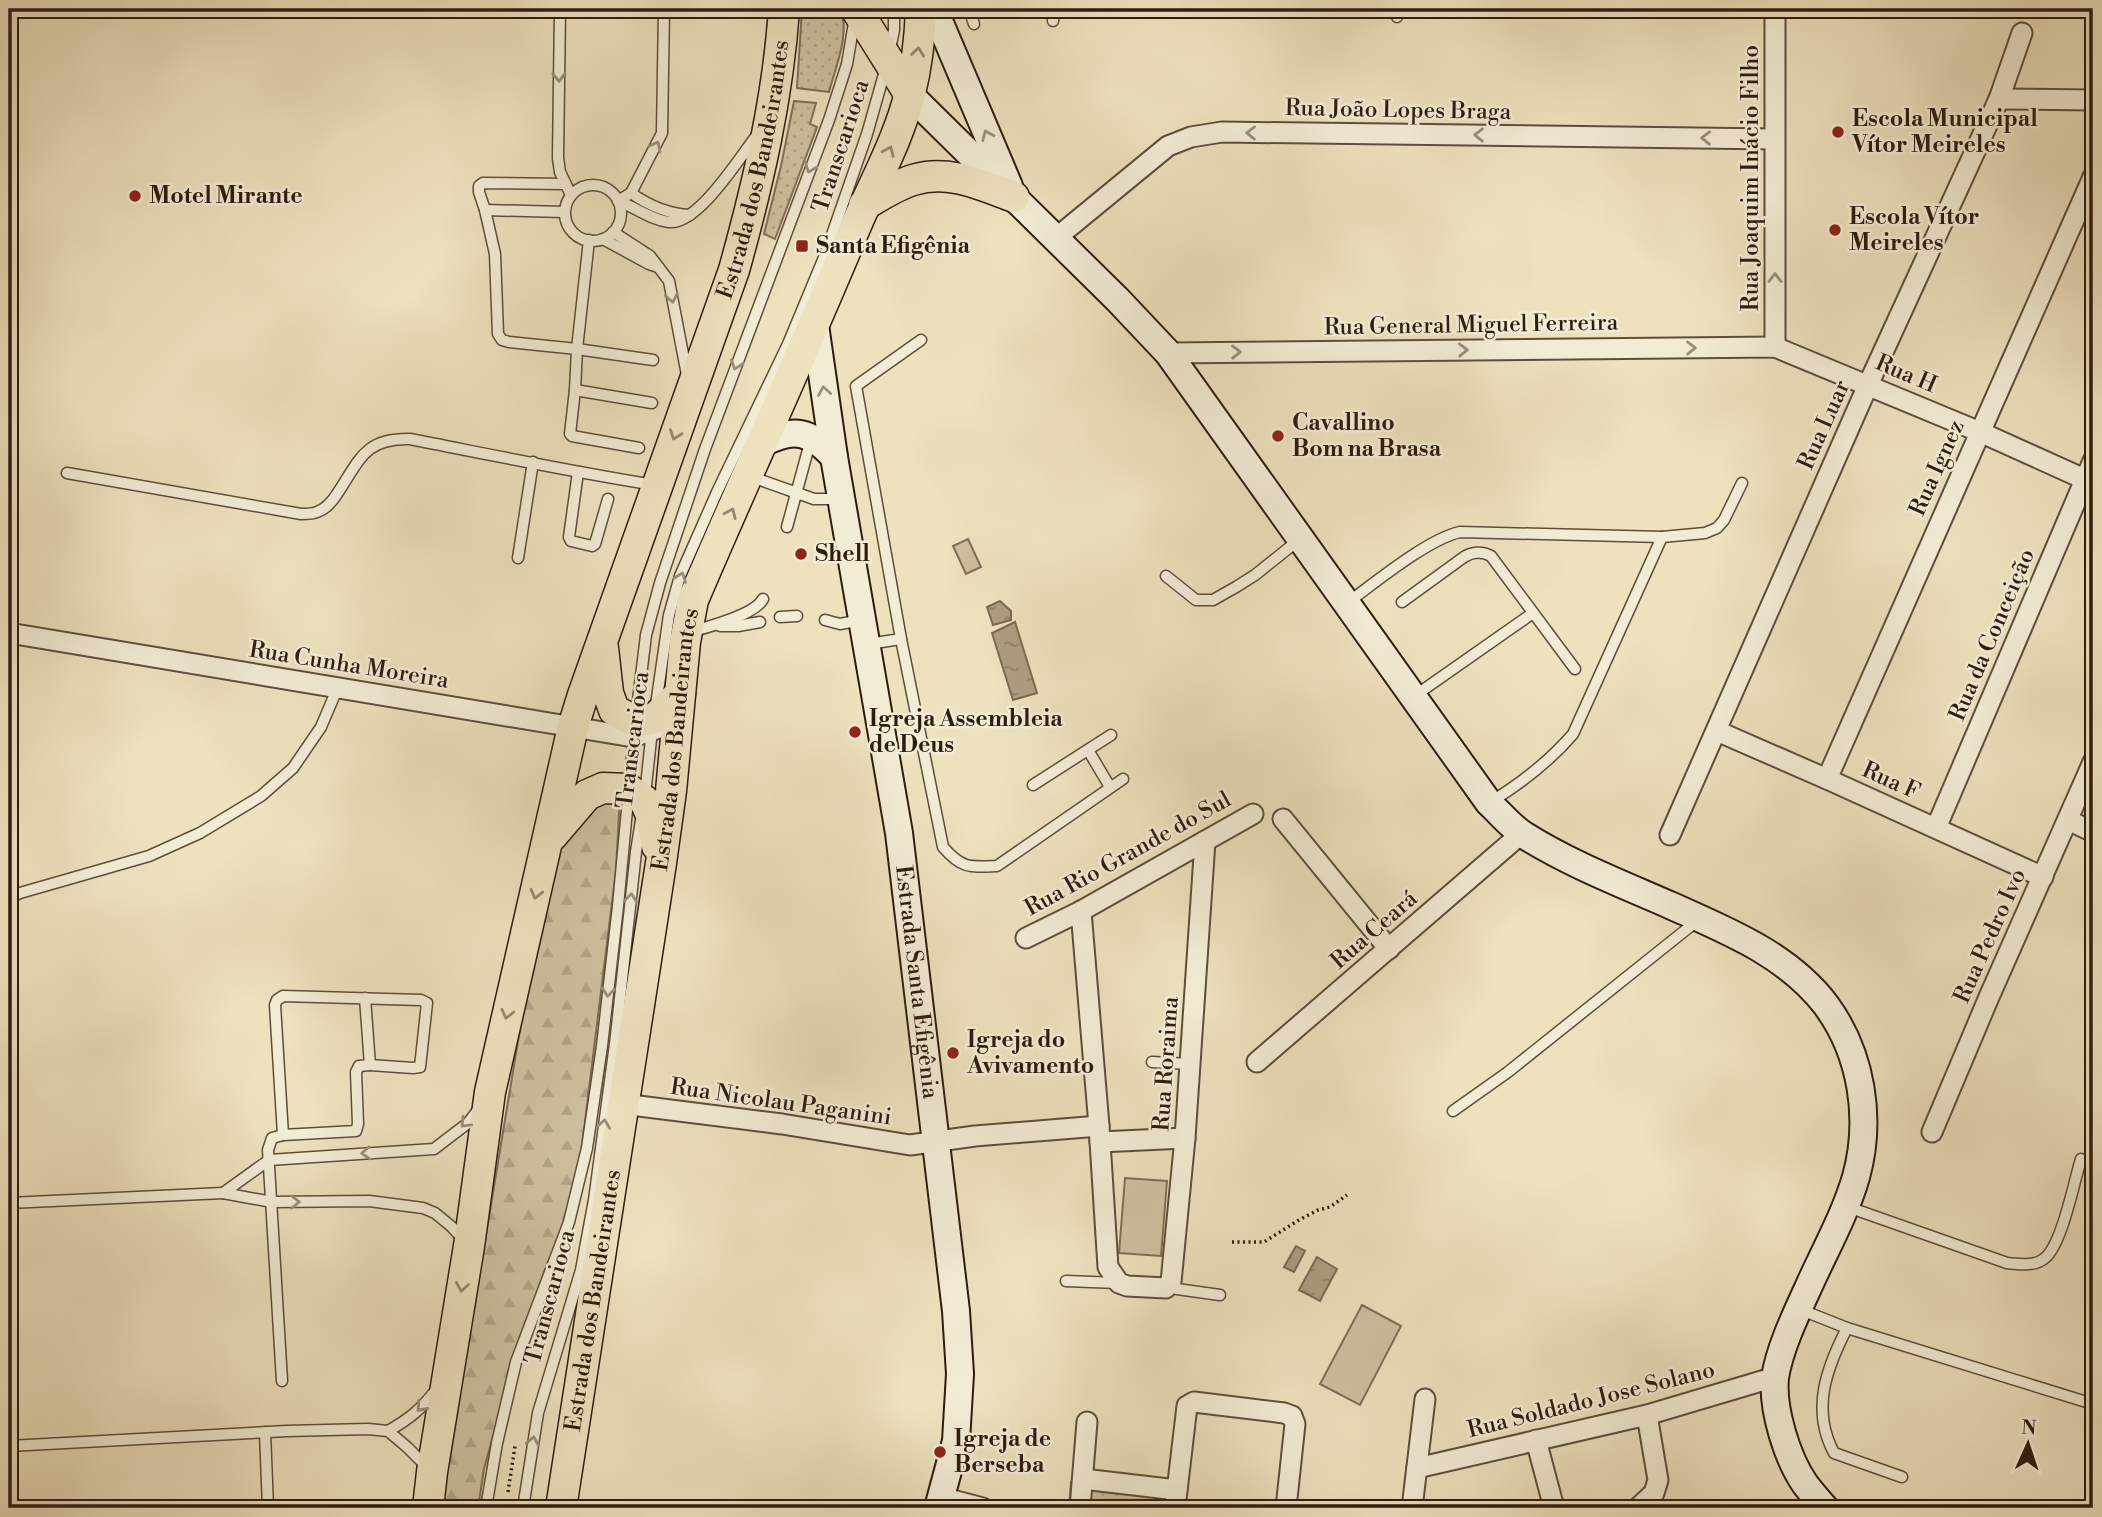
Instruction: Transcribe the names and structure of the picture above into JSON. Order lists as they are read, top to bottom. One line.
{"streets":{"main road":["Estrada dos Bandeirantes","Estrada Santa Efigênia"],"street":["Rua João Lopes Braga","Rua Joaquim Inácio Filho","Rua General Miguel Ferreira","Rua H","Rua Luar","Rua Ignez","Rua da Conceição","Rua Cunha Moreira","Rua F","Rua Rio Grande do Sul","Rua Ceará","Rua Pedro Ivo","Rua Roraima","Rua Nicolau Paganini","Rua Soldado Jose Solano"],"lane":["Transcarioca"]},"crossings":[["Rua João Lopes Braga","Rua Joaquim Inácio Filho"],["Transcarioca","Estrada dos Bandeirantes"],["Transcarioca","Rua Cunha Moreira"],["Estrada dos Bandeirantes","Rua Cunha Moreira"],["Estrada dos Bandeirantes","Estrada Santa Efigênia"],["Estrada dos Bandeirantes","Rua Nicolau Paganini"],["Rua Joaquim Inácio Filho","Rua General Miguel Ferreira"],["Rua Joaquim Inácio Filho","Rua H"],["Rua General Miguel Ferreira","Rua H"],["Rua H","Rua Luar"],["Rua H","Rua Ignez"],["Rua H","Rua da Conceição"],["Rua Luar","Rua F"],["Rua Ignez","Rua F"],["Rua da Conceição","Rua F"],["Rua F","Rua Pedro Ivo"],["Rua Rio Grande do Sul","Rua Roraima"],["Estrada Santa Efigênia","Rua Nicolau Paganini"],["Rua Roraima","Rua Nicolau Paganini"]],"one_way":["Rua João Lopes Braga","Rua Joaquim Inácio Filho","Rua General Miguel Ferreira"],"places":{"other":["Escola Municipal Vítor Meireles","Motel Mirante","Escola Vítor Meireles","Cavallino Bom na Brasa","Shell","Igreja Assembleia de Deus","Igreja do Avivamento","Igreja de Berseba"],"transit":["Santa Efigênia"]},"north":"top"}
